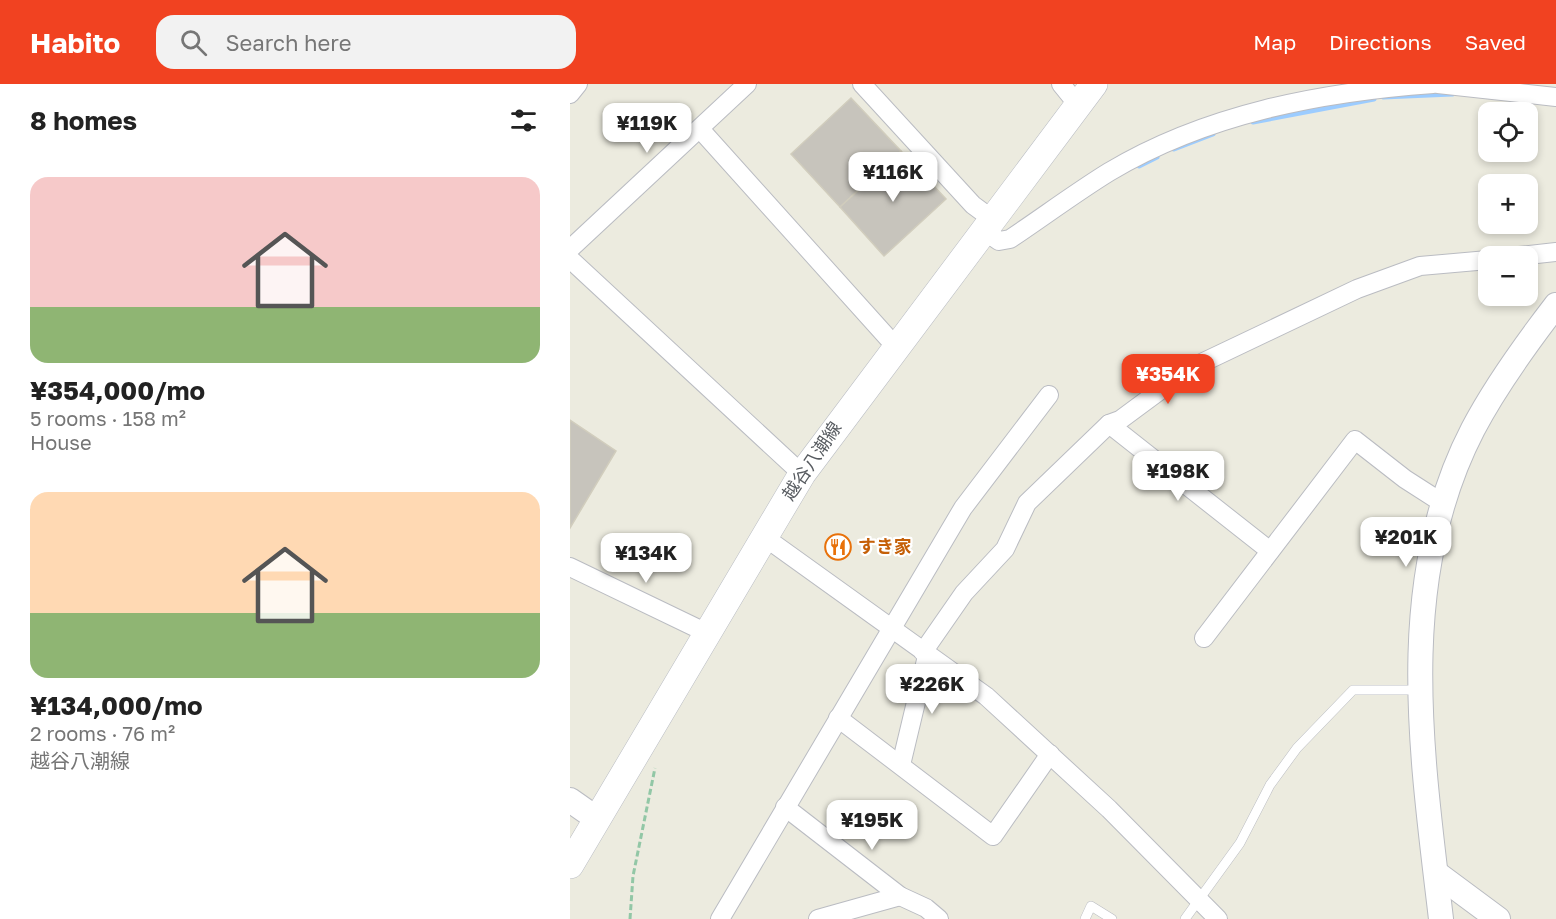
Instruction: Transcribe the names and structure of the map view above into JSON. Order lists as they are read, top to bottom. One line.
{"streets":{"main road":["越谷八潮線"]},"places":{"restaurant":["すき家"]},"page":{"header":"Habito","search":"Search here","nav":["Map","Directions","Saved"],"heading":"8 homes","map_buttons":["+","−"],"price":["¥119K","¥116K","¥354K","¥198K","¥201K","¥134K","¥226K","¥195K"],"list":[{"name":"¥354,000/mo","note":"5 rooms · 158 m² · House"},{"name":"¥134,000/mo","note":"2 rooms · 76 m² · 越谷八潮線"}]}}
